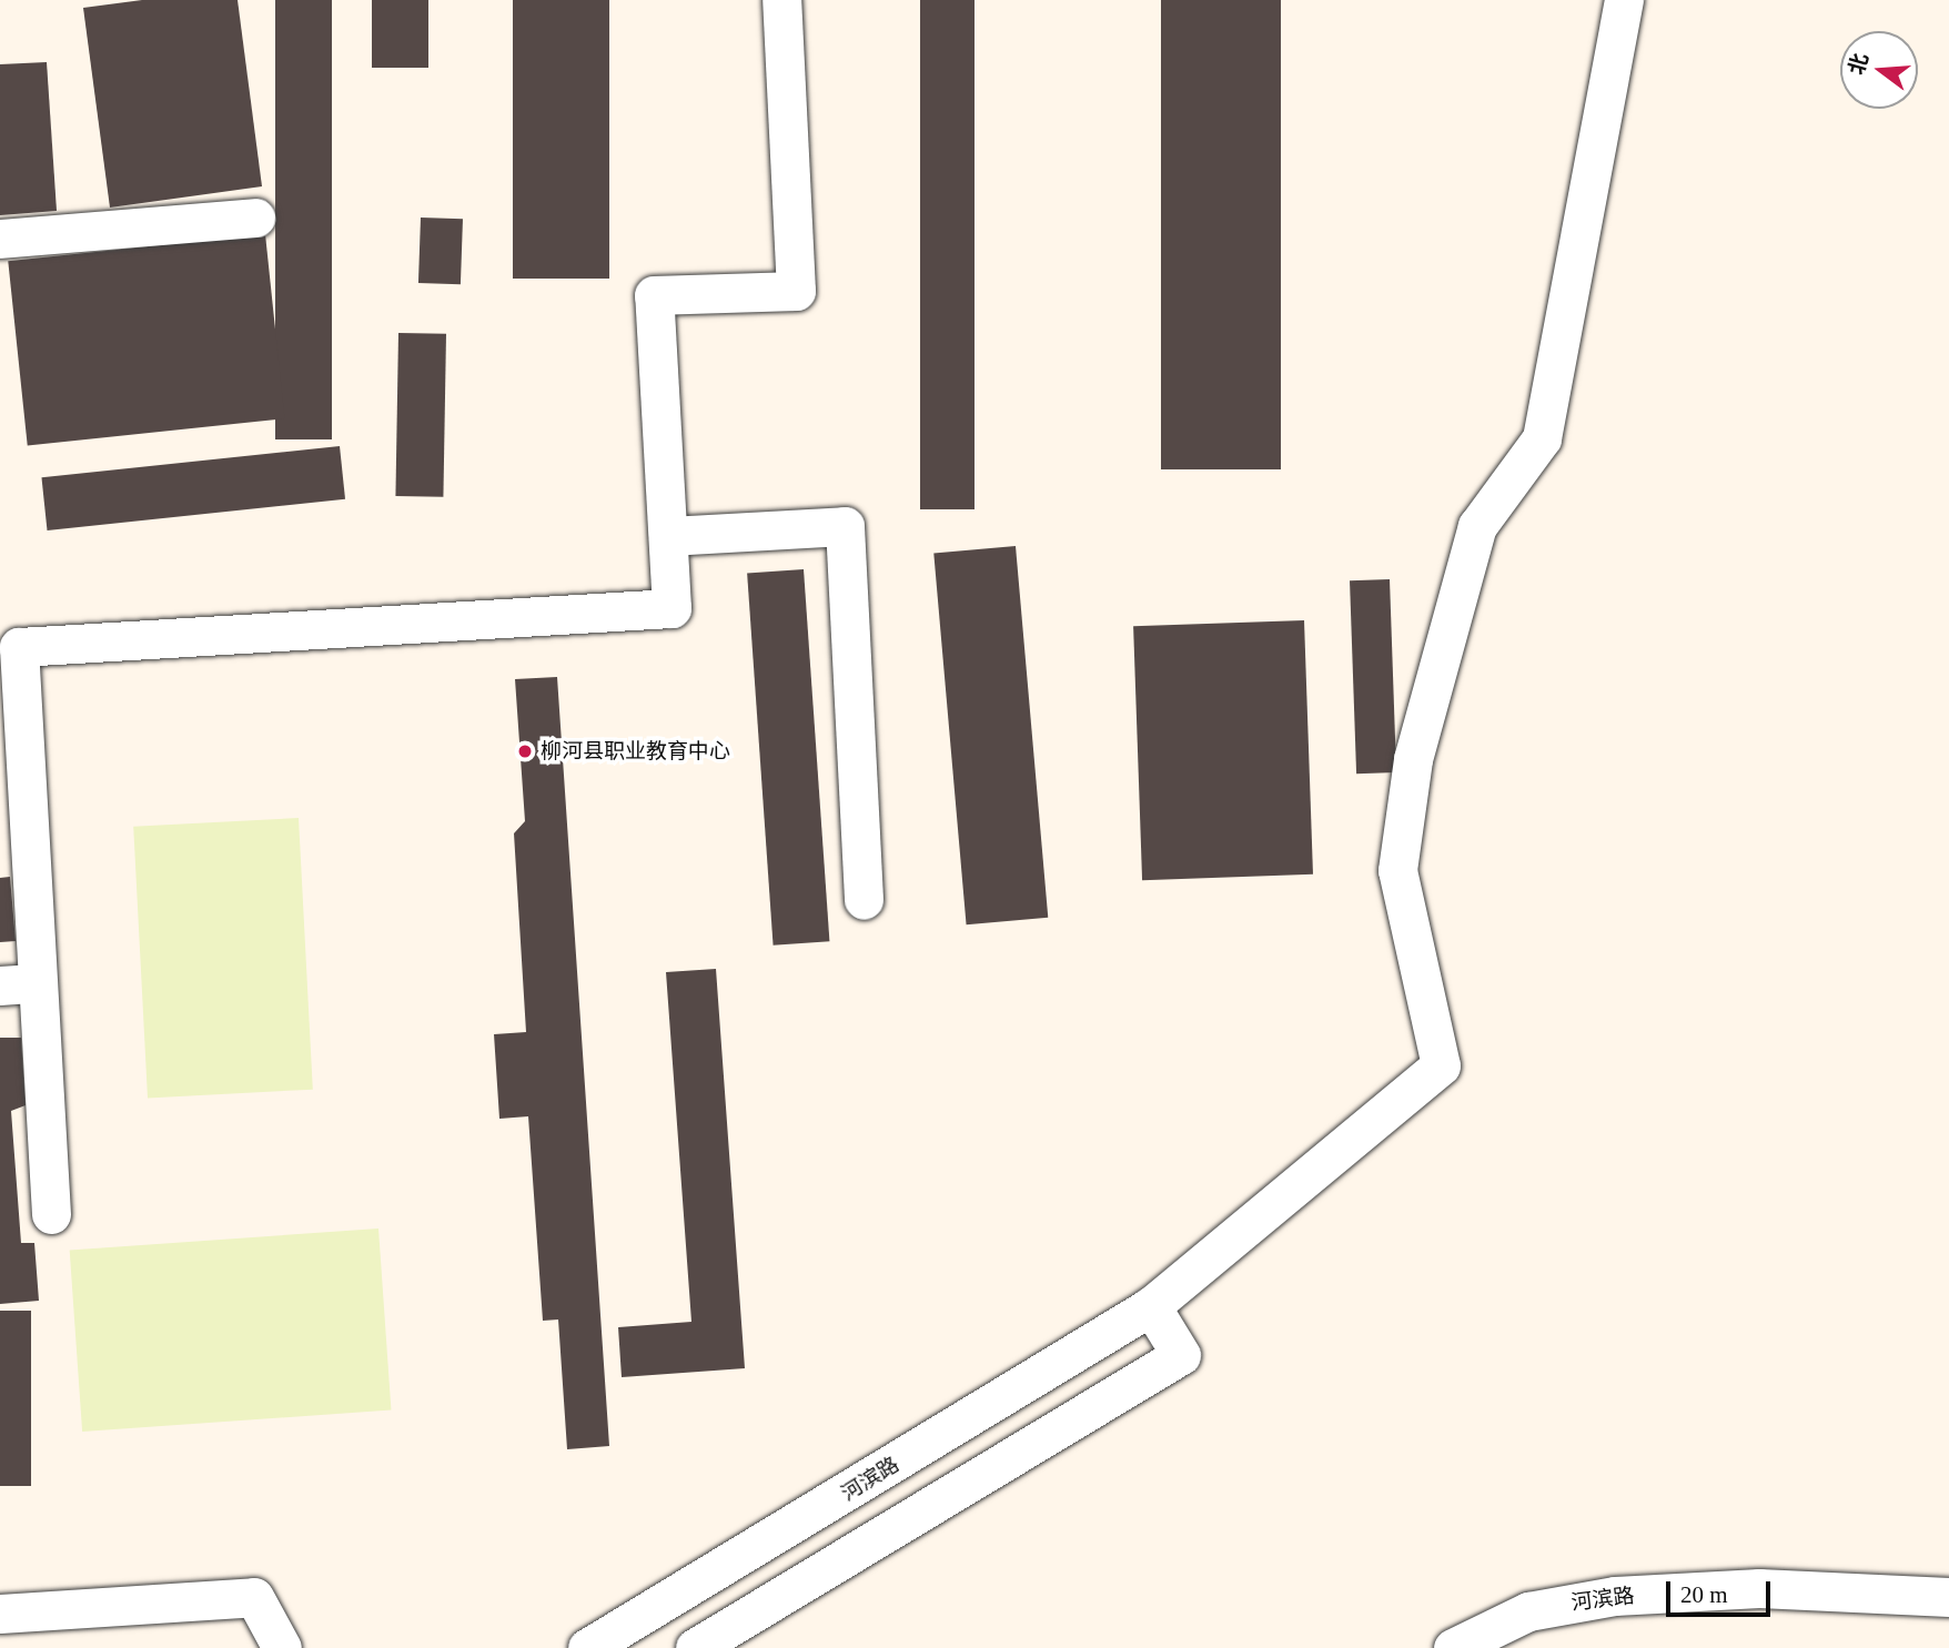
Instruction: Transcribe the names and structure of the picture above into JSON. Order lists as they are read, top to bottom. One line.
{"streets":{"street":["河滨路"]},"places":["柳河县职业教育中心"],"scale_bar":"20 m","north":"left"}
